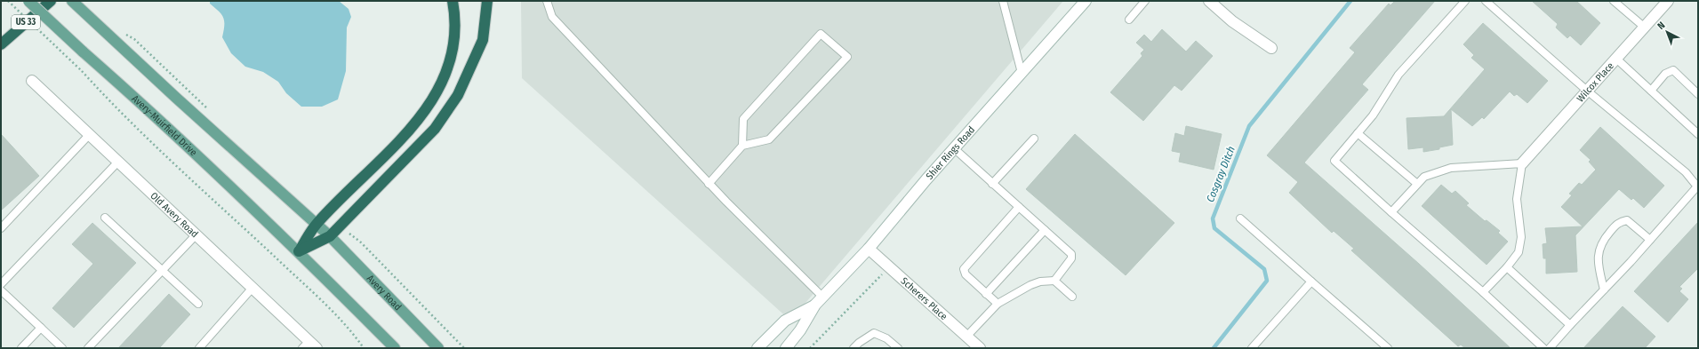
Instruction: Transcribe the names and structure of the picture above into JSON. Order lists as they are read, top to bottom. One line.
{"streets":{"highway":["US 33"],"main road":["Avery-Muirfield Drive","Avery Road"],"street":["Wilcox Place","Shier Rings Road","Old Avery Road","Scherers Place"]},"crossings":[["Shier Rings Road","Scherers Place"]],"water":["Cosgray Ditch"],"north":"top left"}
